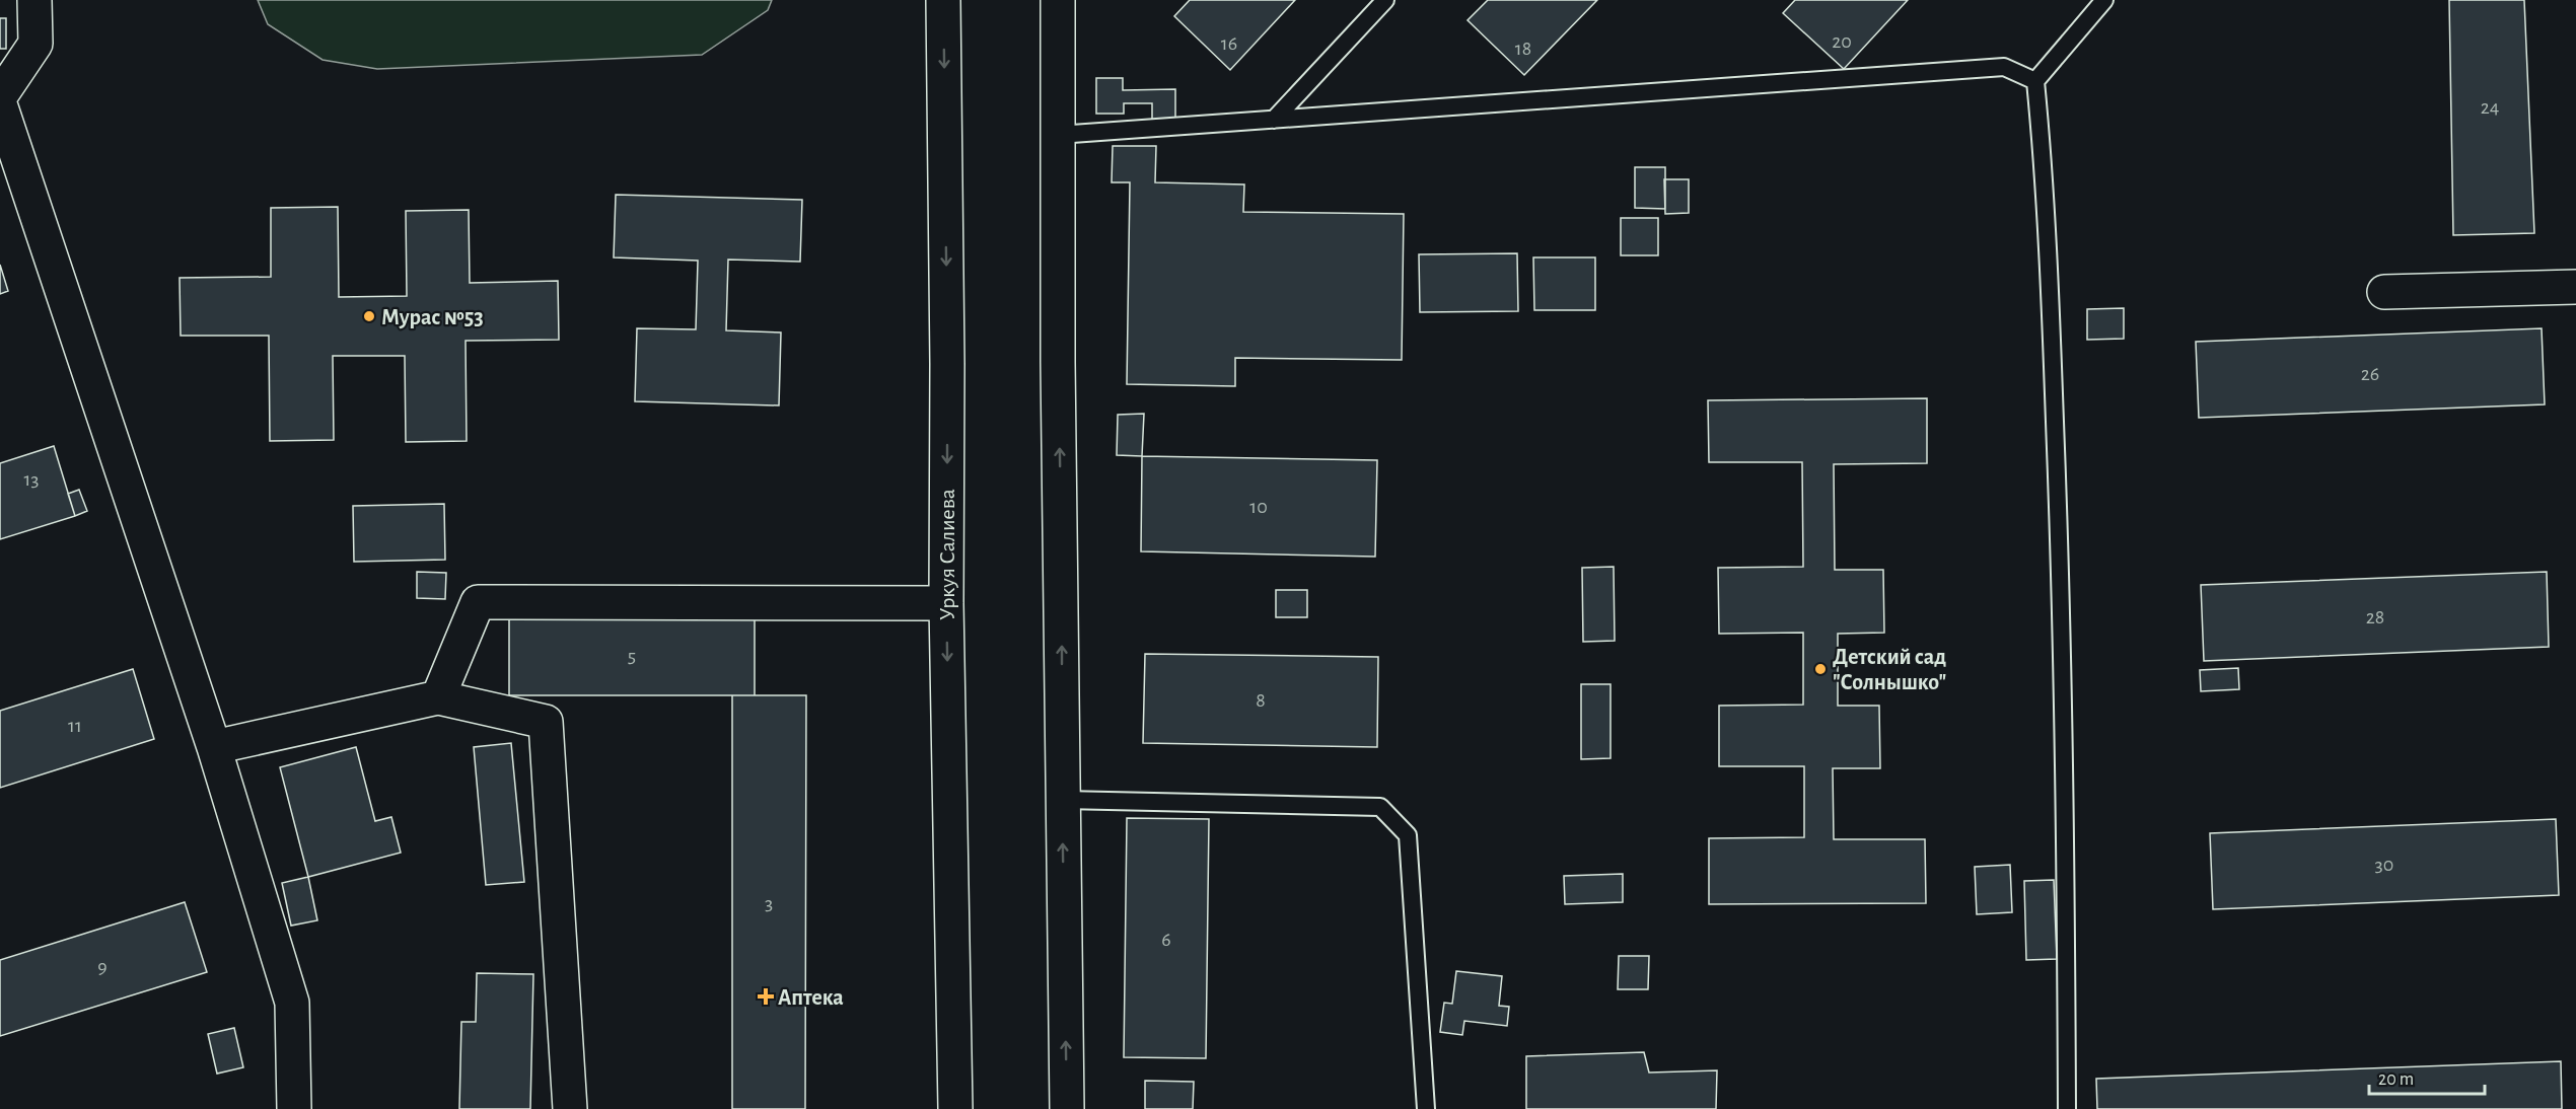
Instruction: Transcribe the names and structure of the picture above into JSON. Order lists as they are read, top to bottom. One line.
{"streets":{"street":["Уркуя Салиева"]},"places":{"other":["Мурас №53","Детский сад \"Солнышко\""],"health":["Аптека"]},"house_numbers":["20","16","18","24","26","13","10","28","5","8","11","30","3","6","9"],"scale_bar":"20 m"}
